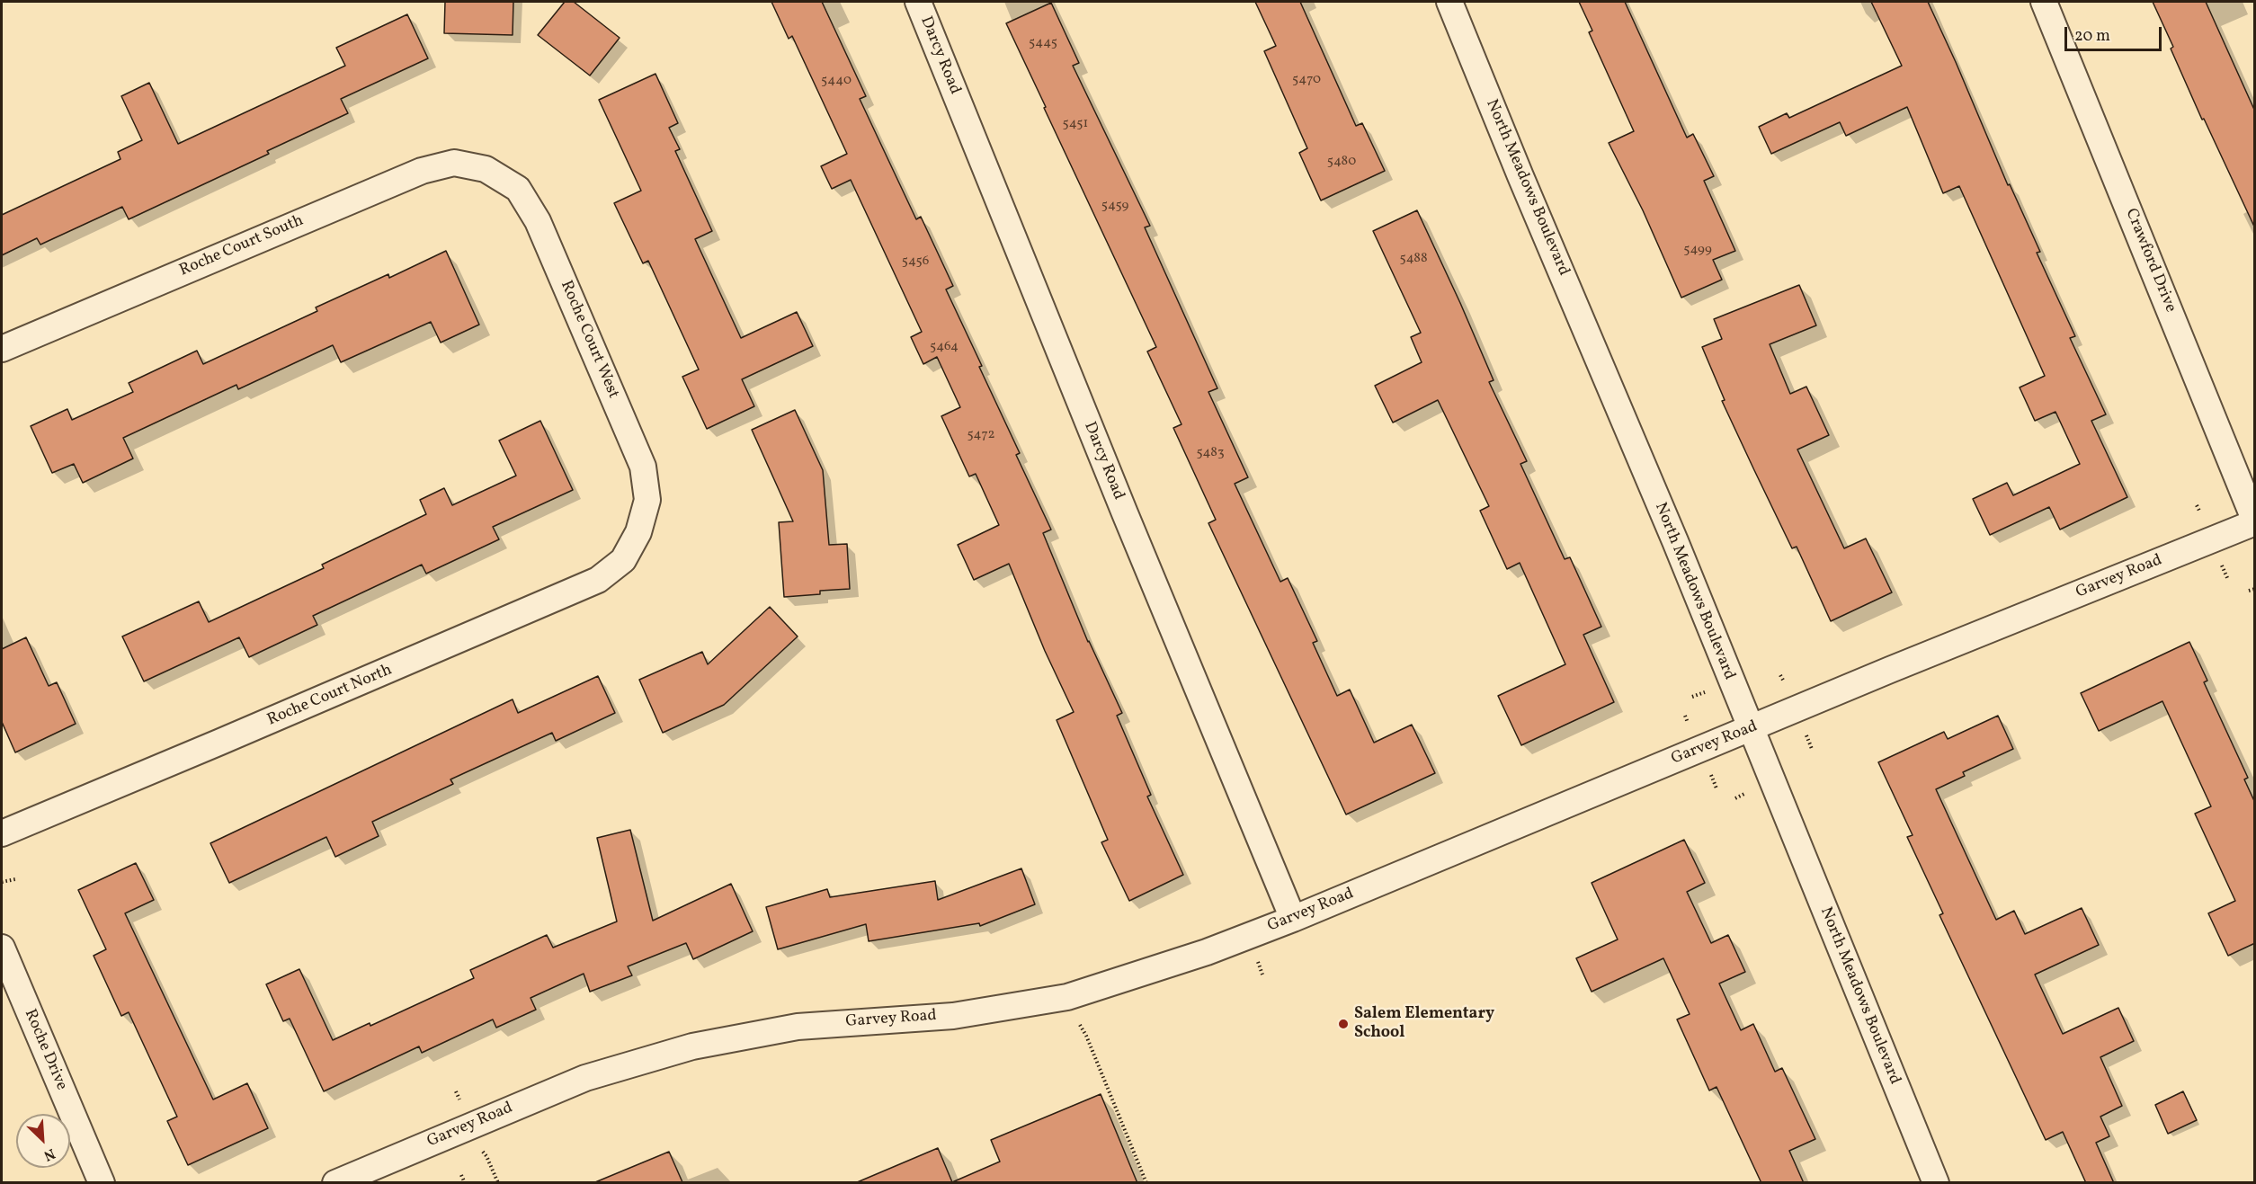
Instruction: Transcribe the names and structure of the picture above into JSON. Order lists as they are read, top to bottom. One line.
{"streets":{"street":["Darcy Road","North Meadows Boulevard","Roche Court South","Crawford Drive","Roche Court West","Garvey Road","Roche Court North","Roche Drive"]},"crossings":[["Darcy Road","Garvey Road"],["North Meadows Boulevard","Garvey Road"],["Roche Court South","Roche Court West"],["Crawford Drive","Garvey Road"],["Roche Court West","Roche Court North"]],"places":["Salem Elementary School"],"house_numbers":["5445","5470","5440","5451","5480","5459","5499","5488","5456","5464","5472","5483"],"scale_bar":"20 m","north":"bottom right"}
